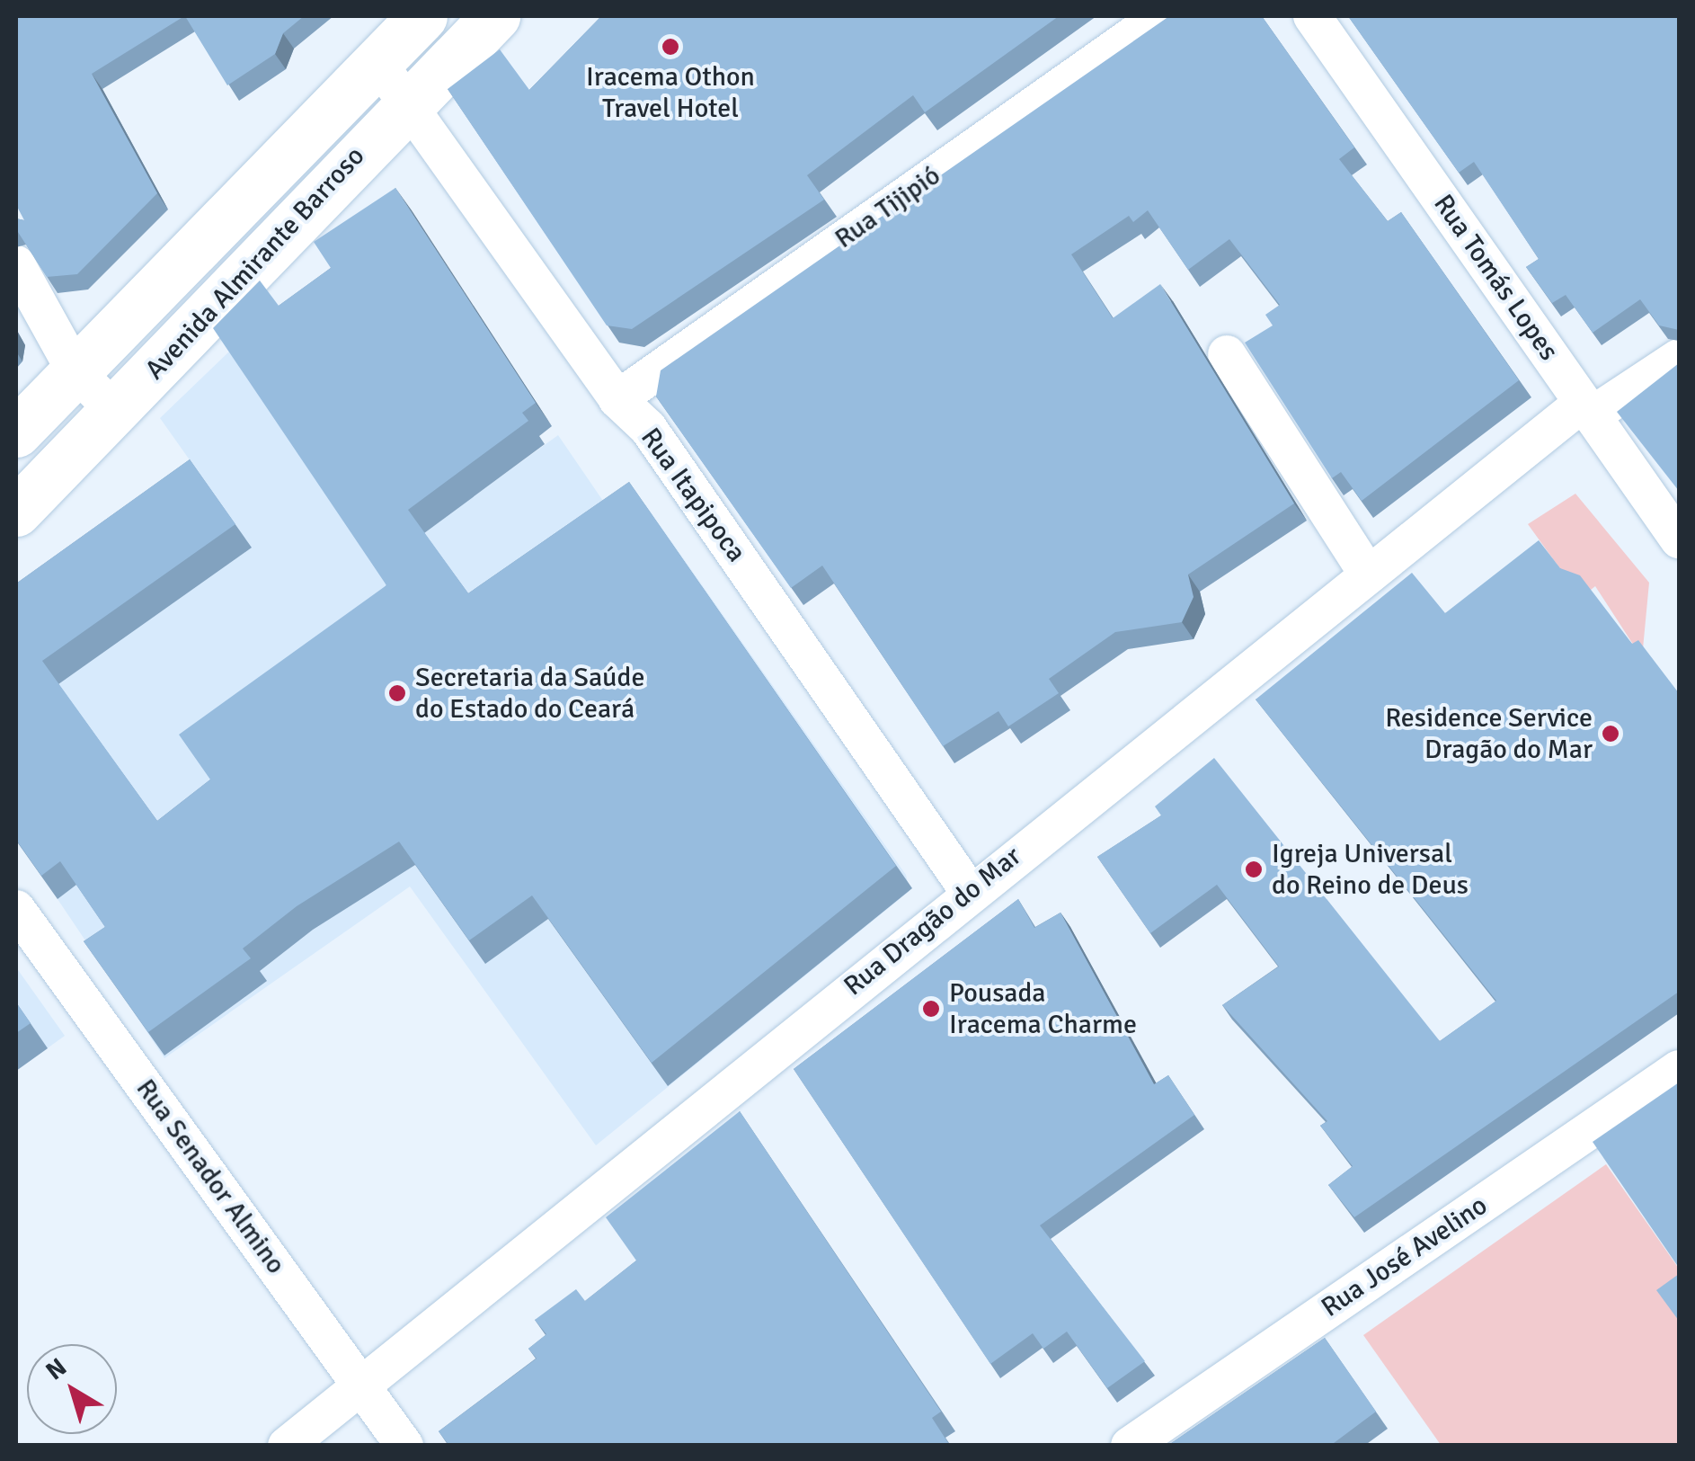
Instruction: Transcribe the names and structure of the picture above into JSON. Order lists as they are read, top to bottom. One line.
{"streets":{"main road":["Avenida Almirante Barroso"],"street":["Rua Tijipió","Rua Tomás Lopes","Rua Itapipoca","Rua Dragão do Mar","Rua Senador Almino","Rua José Avelino"]},"crossings":[["Rua Tijipió","Rua Itapipoca"],["Avenida Almirante Barroso","Rua Itapipoca"],["Rua Tomás Lopes","Rua Dragão do Mar"],["Rua Itapipoca","Rua Dragão do Mar"],["Rua Dragão do Mar","Rua Senador Almino"]],"places":["Iracema Othon Travel Hotel","Secretaria da Saúde do Estado do Ceará","Residence Service Dragão do Mar","Igreja Universal do Reino de Deus","Pousada Iracema Charme"],"north":"top left"}
